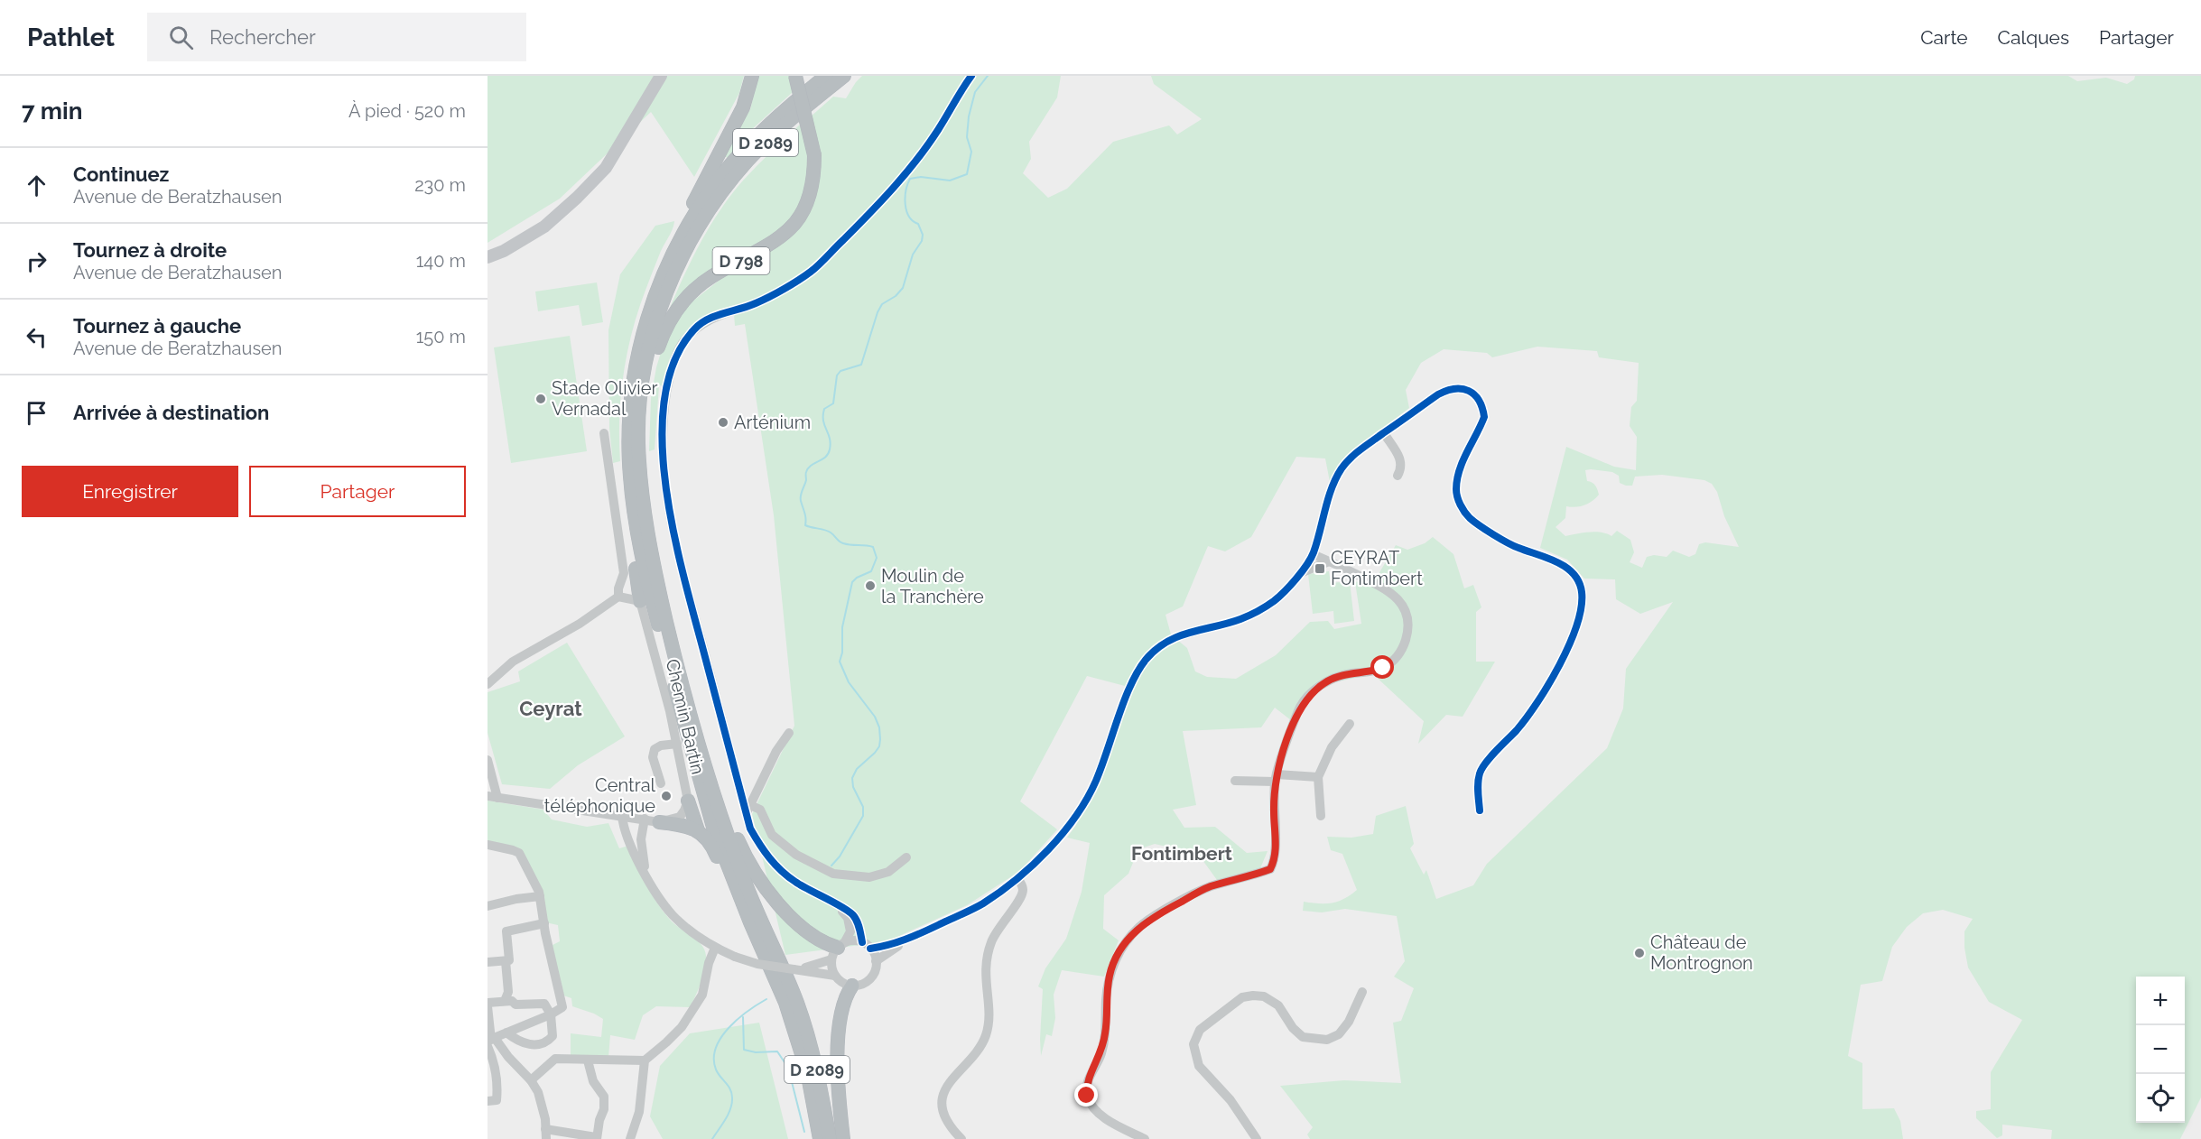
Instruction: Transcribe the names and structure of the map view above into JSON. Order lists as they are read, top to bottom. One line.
{"streets":{"highway":["D 2089","D 798"],"street":["Chemin Bartin"]},"crossings":[["D 2089","D 798"]],"districts":["Ceyrat","Fontimbert"],"places":{"other":["Stade Olivier Vernadal","Arténium","Moulin de la Tranchère","Central téléphonique","Château de Montrognon"],"transit":["CEYRAT Fontimbert"]},"page":{"header":"Pathlet","search":"Rechercher","nav":["Carte","Calques","Partager"],"heading":["7 min","À pied · 520 m"],"list":[["Continuez","Avenue de Beratzhausen","230 m"],["Tournez à droite","Avenue de Beratzhausen","140 m"],["Tournez à gauche","Avenue de Beratzhausen","150 m"],"Arrivée à destination"],"buttons":["Enregistrer","Partager"],"map_buttons":["+","−"]}}
